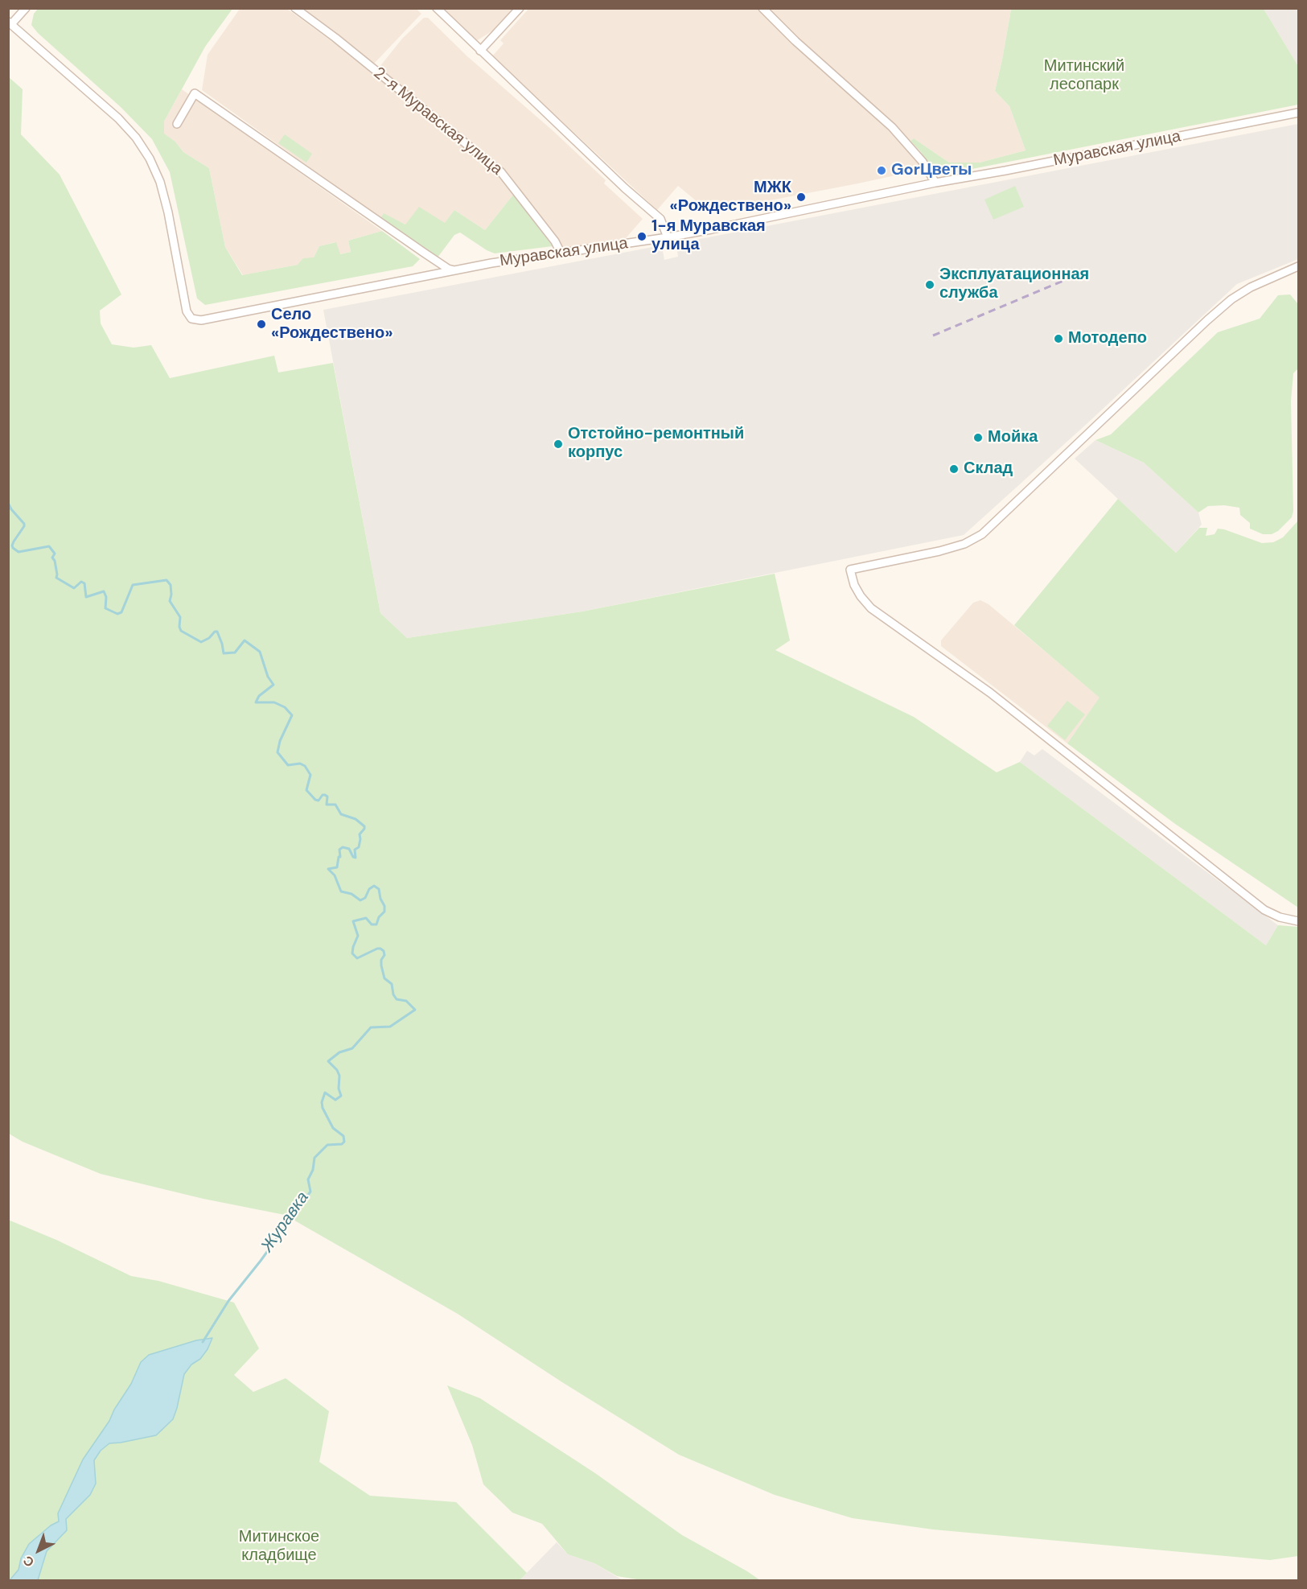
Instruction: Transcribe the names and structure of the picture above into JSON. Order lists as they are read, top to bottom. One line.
{"streets":{"street":["2-я Муравская улица","Муравская улица"]},"crossings":[["2-я Муравская улица","Муравская улица"]],"water":["Журавка"],"parks":["Митинский лесопарк","Митинское кладбище"],"places":["GorЦветы","МЖК «Рождествено»","1-я Муравская улица","Эксплуатационная служба","Село «Рождествено»","Мотодепо","Мойка","Отстойно-ремонтный корпус","Склад"],"north":"bottom left"}
